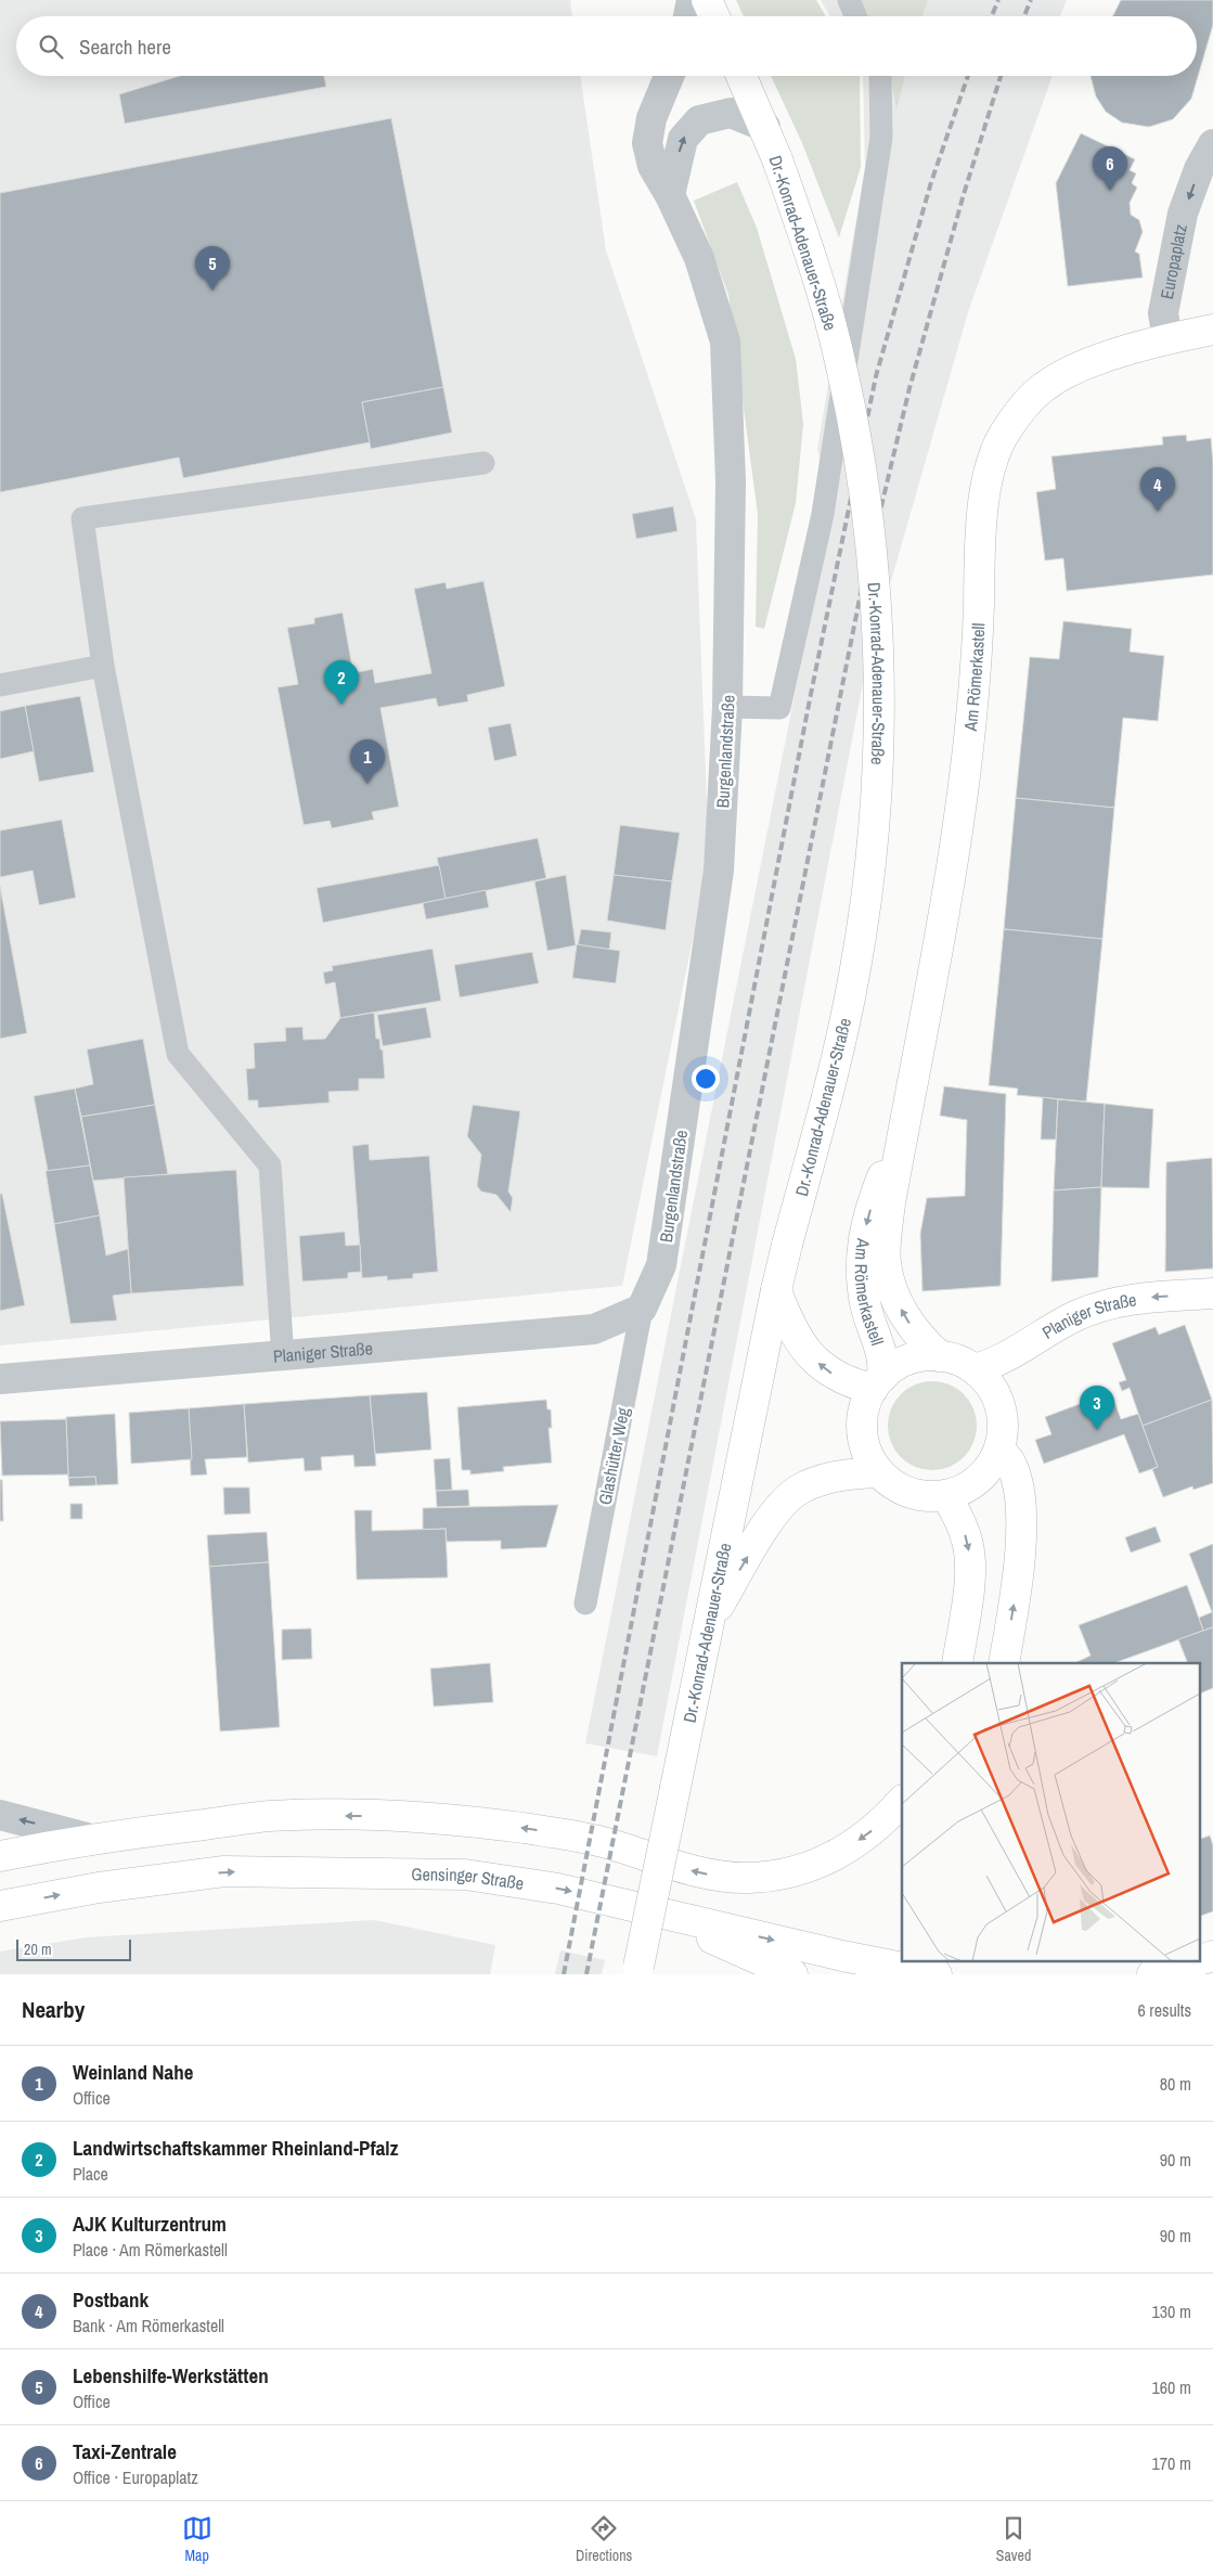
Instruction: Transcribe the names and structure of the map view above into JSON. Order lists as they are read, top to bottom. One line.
{"streets":{"street":["Dr.-Konrad-Adenauer-Straße","Europaplatz","Am Römerkastell","Burgenlandstraße","Planiger Straße","Gensinger Straße"],"lane":["Glashütter Weg"]},"crossings":[["Europaplatz","Am Römerkastell"],["Am Römerkastell","Planiger Straße"],["Burgenlandstraße","Planiger Straße"],["Burgenlandstraße","Glashütter Weg"],["Planiger Straße","Glashütter Weg"]],"one_way":["Europaplatz"],"scale_bar":"20 m","page":{"search":"Search here","pins":["6","5","4","2","1","3"],"scale":"20 m","heading":["Nearby","6 results"],"list":[{"mark":"1","name":"Weinland Nahe","note":"Office","value":"80 m"},{"mark":"2","name":"Landwirtschaftskammer Rheinland-Pfalz","note":"Place","value":"90 m"},{"mark":"3","name":"AJK Kulturzentrum","note":"Place · Am Römerkastell","value":"90 m"},{"mark":"4","name":"Postbank","note":"Bank · Am Römerkastell","value":"130 m"},{"mark":"5","name":"Lebenshilfe-Werkstätten","note":"Office","value":"160 m"},{"mark":"6","name":"Taxi-Zentrale","note":"Office · Europaplatz","value":"170 m"}],"nav":["Map","Directions","Saved"]}}
